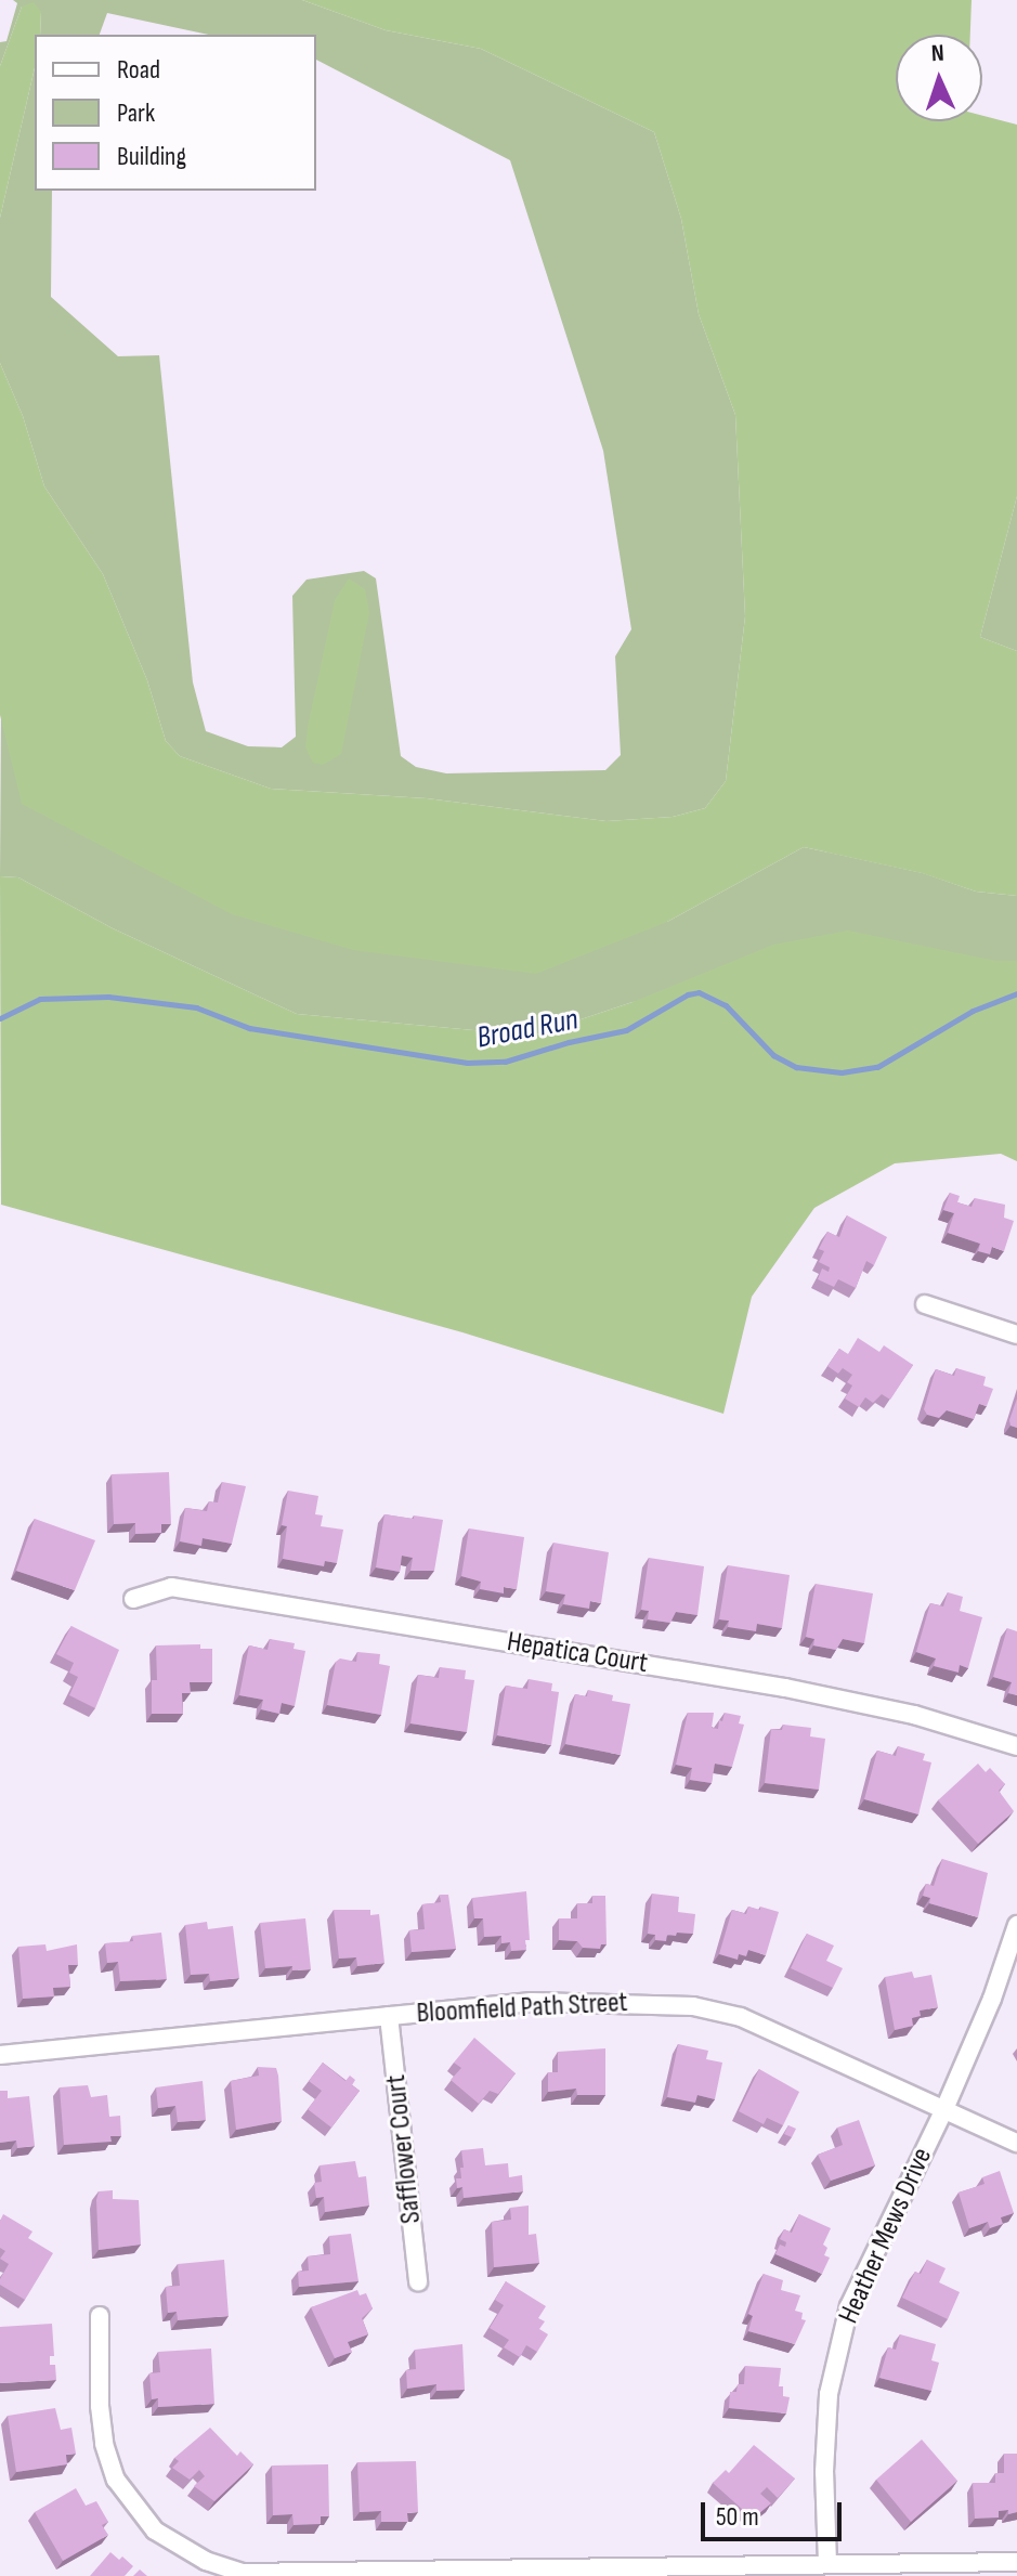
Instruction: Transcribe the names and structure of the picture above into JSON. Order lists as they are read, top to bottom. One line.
{"streets":{"street":["Hepatica Court","Bloomfield Path Street","Safflower Court","Heather Mews Drive"]},"crossings":[["Bloomfield Path Street","Safflower Court"],["Bloomfield Path Street","Heather Mews Drive"]],"water":["Broad Run"],"legend":["Road","Park","Building"],"scale_bar":"50 m","north":"top"}
